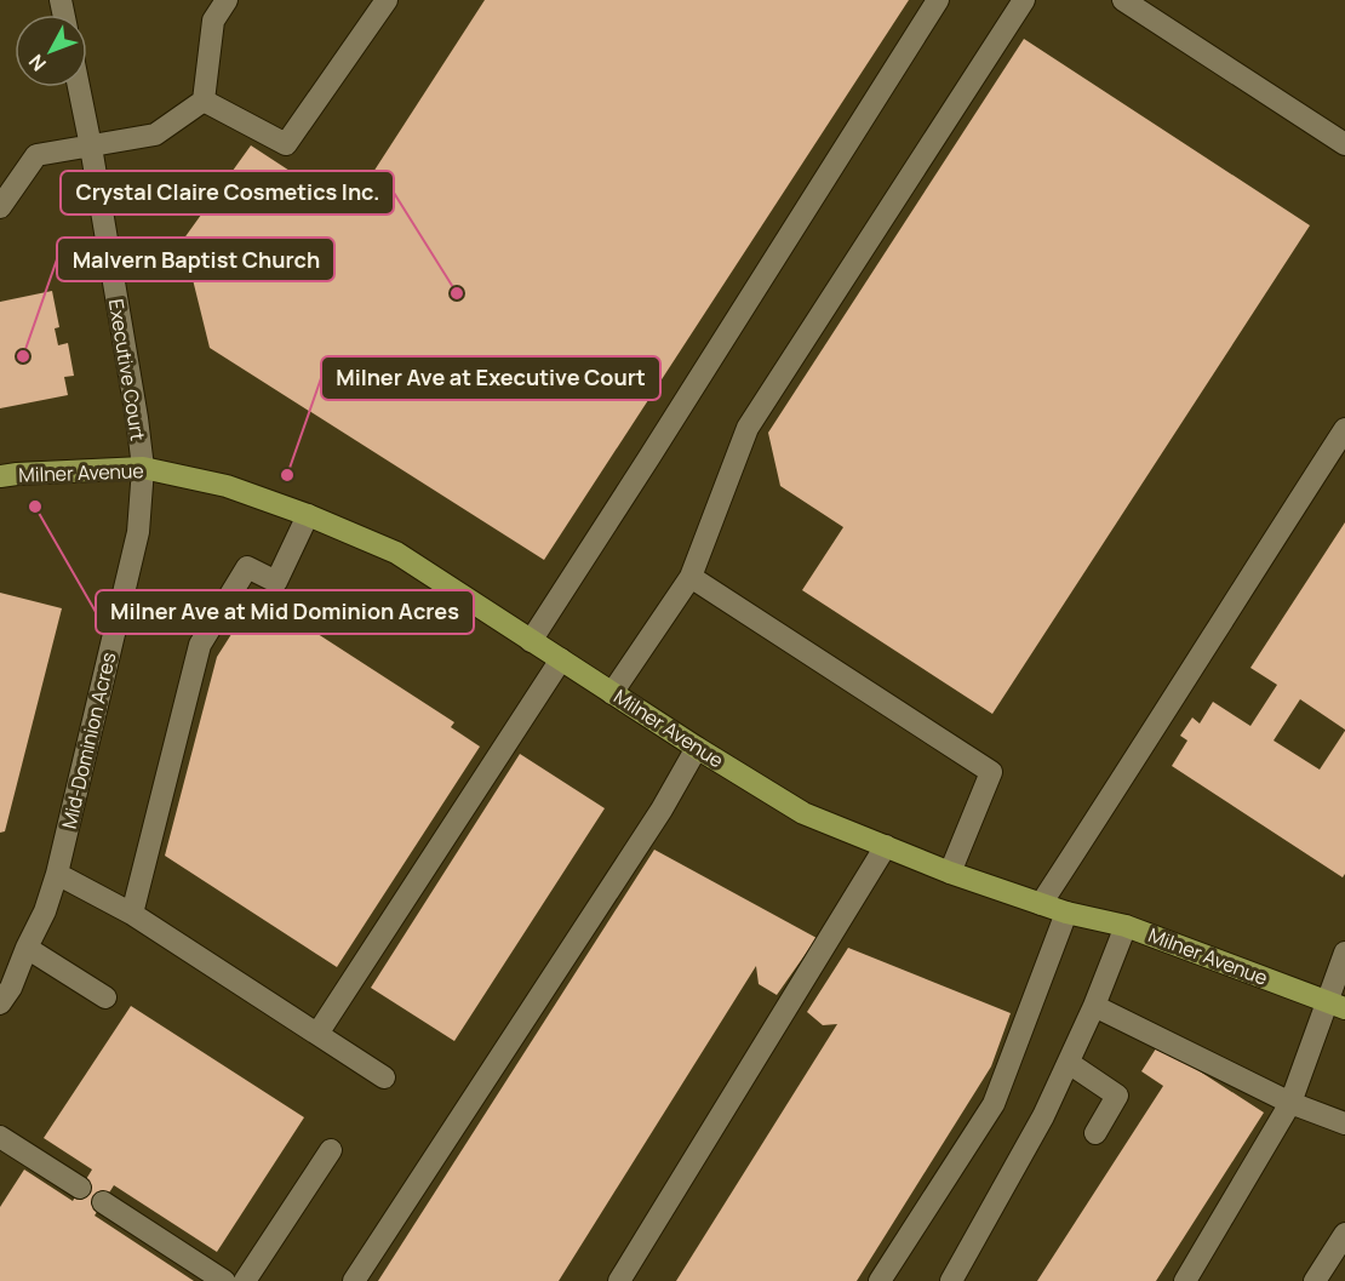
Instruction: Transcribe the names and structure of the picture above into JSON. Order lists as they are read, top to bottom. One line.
{"streets":{"main road":["Milner Avenue"],"street":["Executive Court","Mid-Dominion Acres"]},"crossings":[["Executive Court","Milner Avenue"],["Executive Court","Mid-Dominion Acres"],["Milner Avenue","Mid-Dominion Acres"]],"places":["Crystal Claire Cosmetics Inc.","Malvern Baptist Church","Milner Ave at Executive Court","Milner Ave at Mid Dominion Acres"],"north":"bottom left"}
